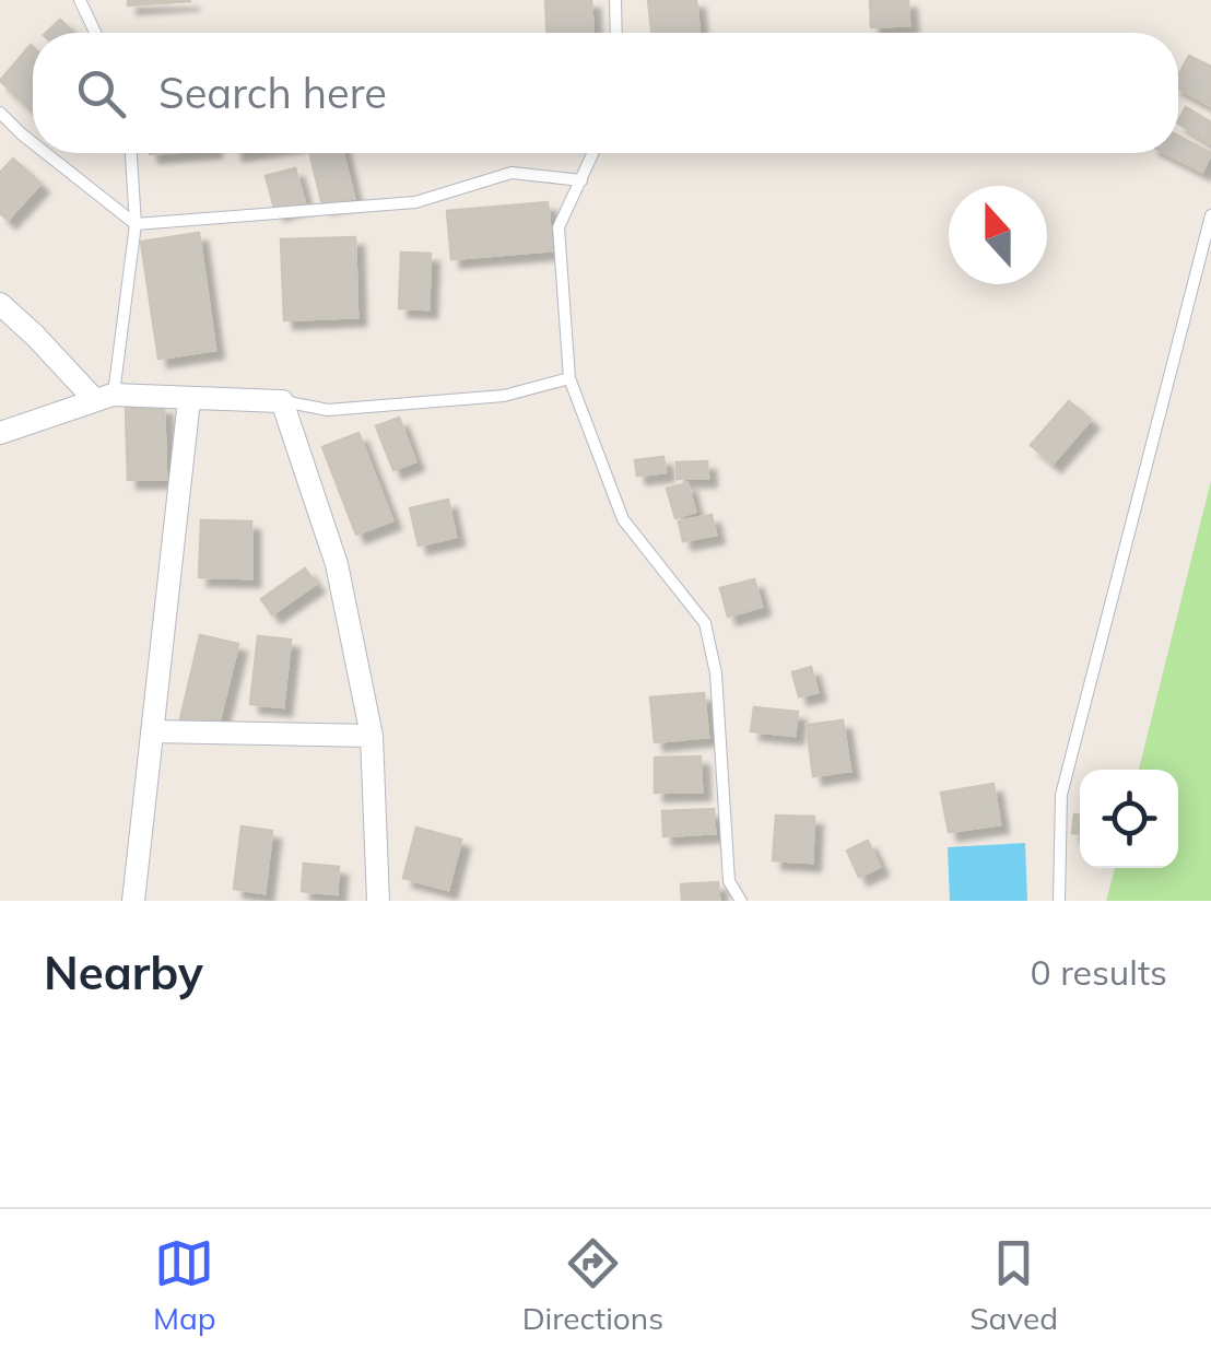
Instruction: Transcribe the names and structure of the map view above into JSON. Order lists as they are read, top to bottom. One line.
{"north":"top","page":{"search":"Search here","heading":["Nearby","0 results"],"nav":["Map","Directions","Saved"]}}
